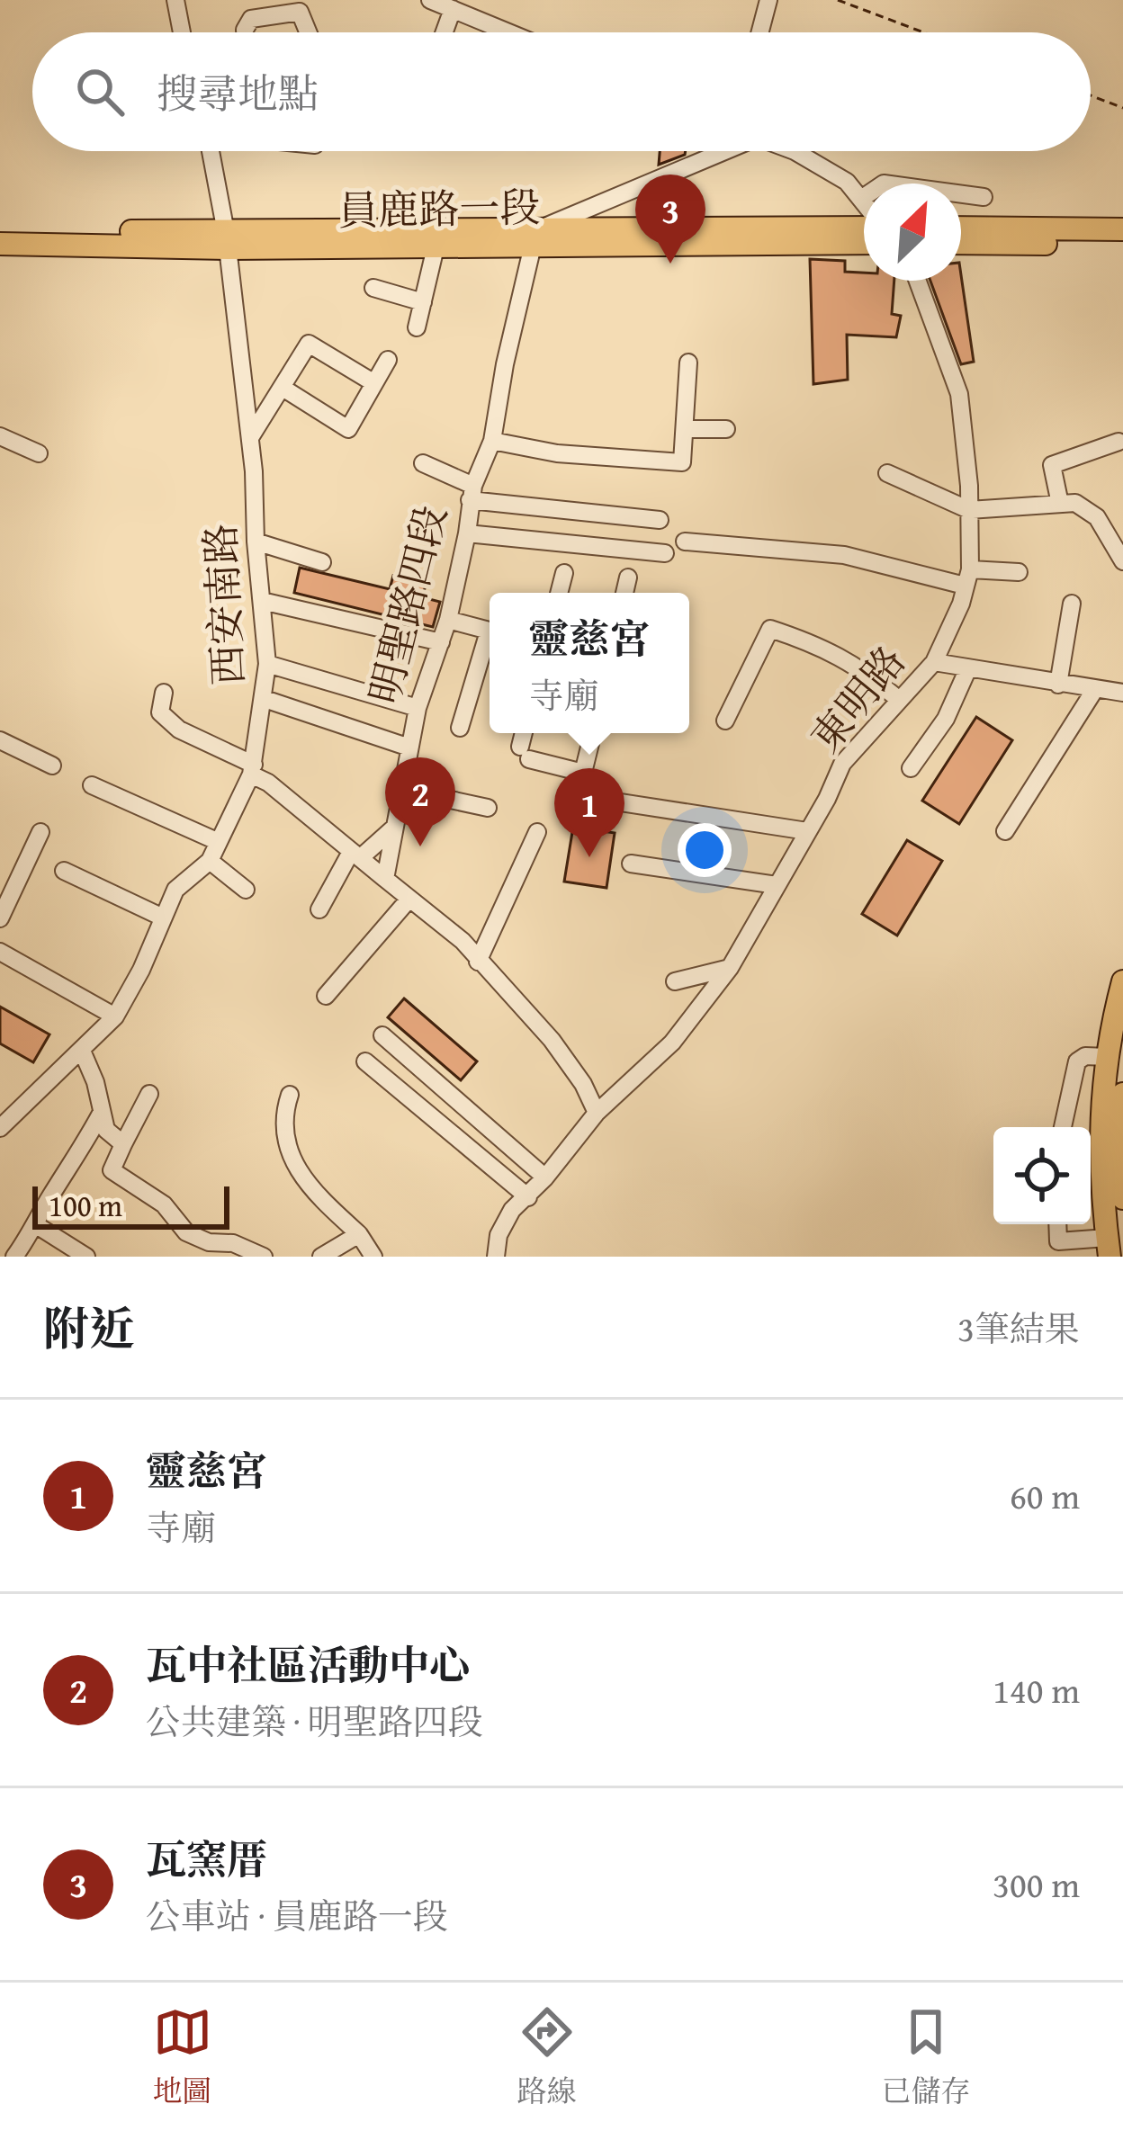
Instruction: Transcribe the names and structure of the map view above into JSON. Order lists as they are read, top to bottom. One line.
{"streets":{"main road":["員鹿路一段"],"street":["西安南路","明聖路四段","東明路"]},"crossings":[["員鹿路一段","西安南路"],["員鹿路一段","明聖路四段"]],"scale_bar":"100 m","north":"top right","page":{"search":"搜尋地點","pins":["3","2","1"],"popup":["靈慈宮","寺廟"],"scale":"100 m","heading":["附近","3筆結果"],"list":[{"mark":"1","name":"靈慈宮","note":"寺廟","value":"60 m"},{"mark":"2","name":"瓦中社區活動中心","note":"公共建築 · 明聖路四段","value":"140 m"},{"mark":"3","name":"瓦窯厝","note":"公車站 · 員鹿路一段","value":"300 m"}],"nav":["地圖","路線","已儲存"]}}
